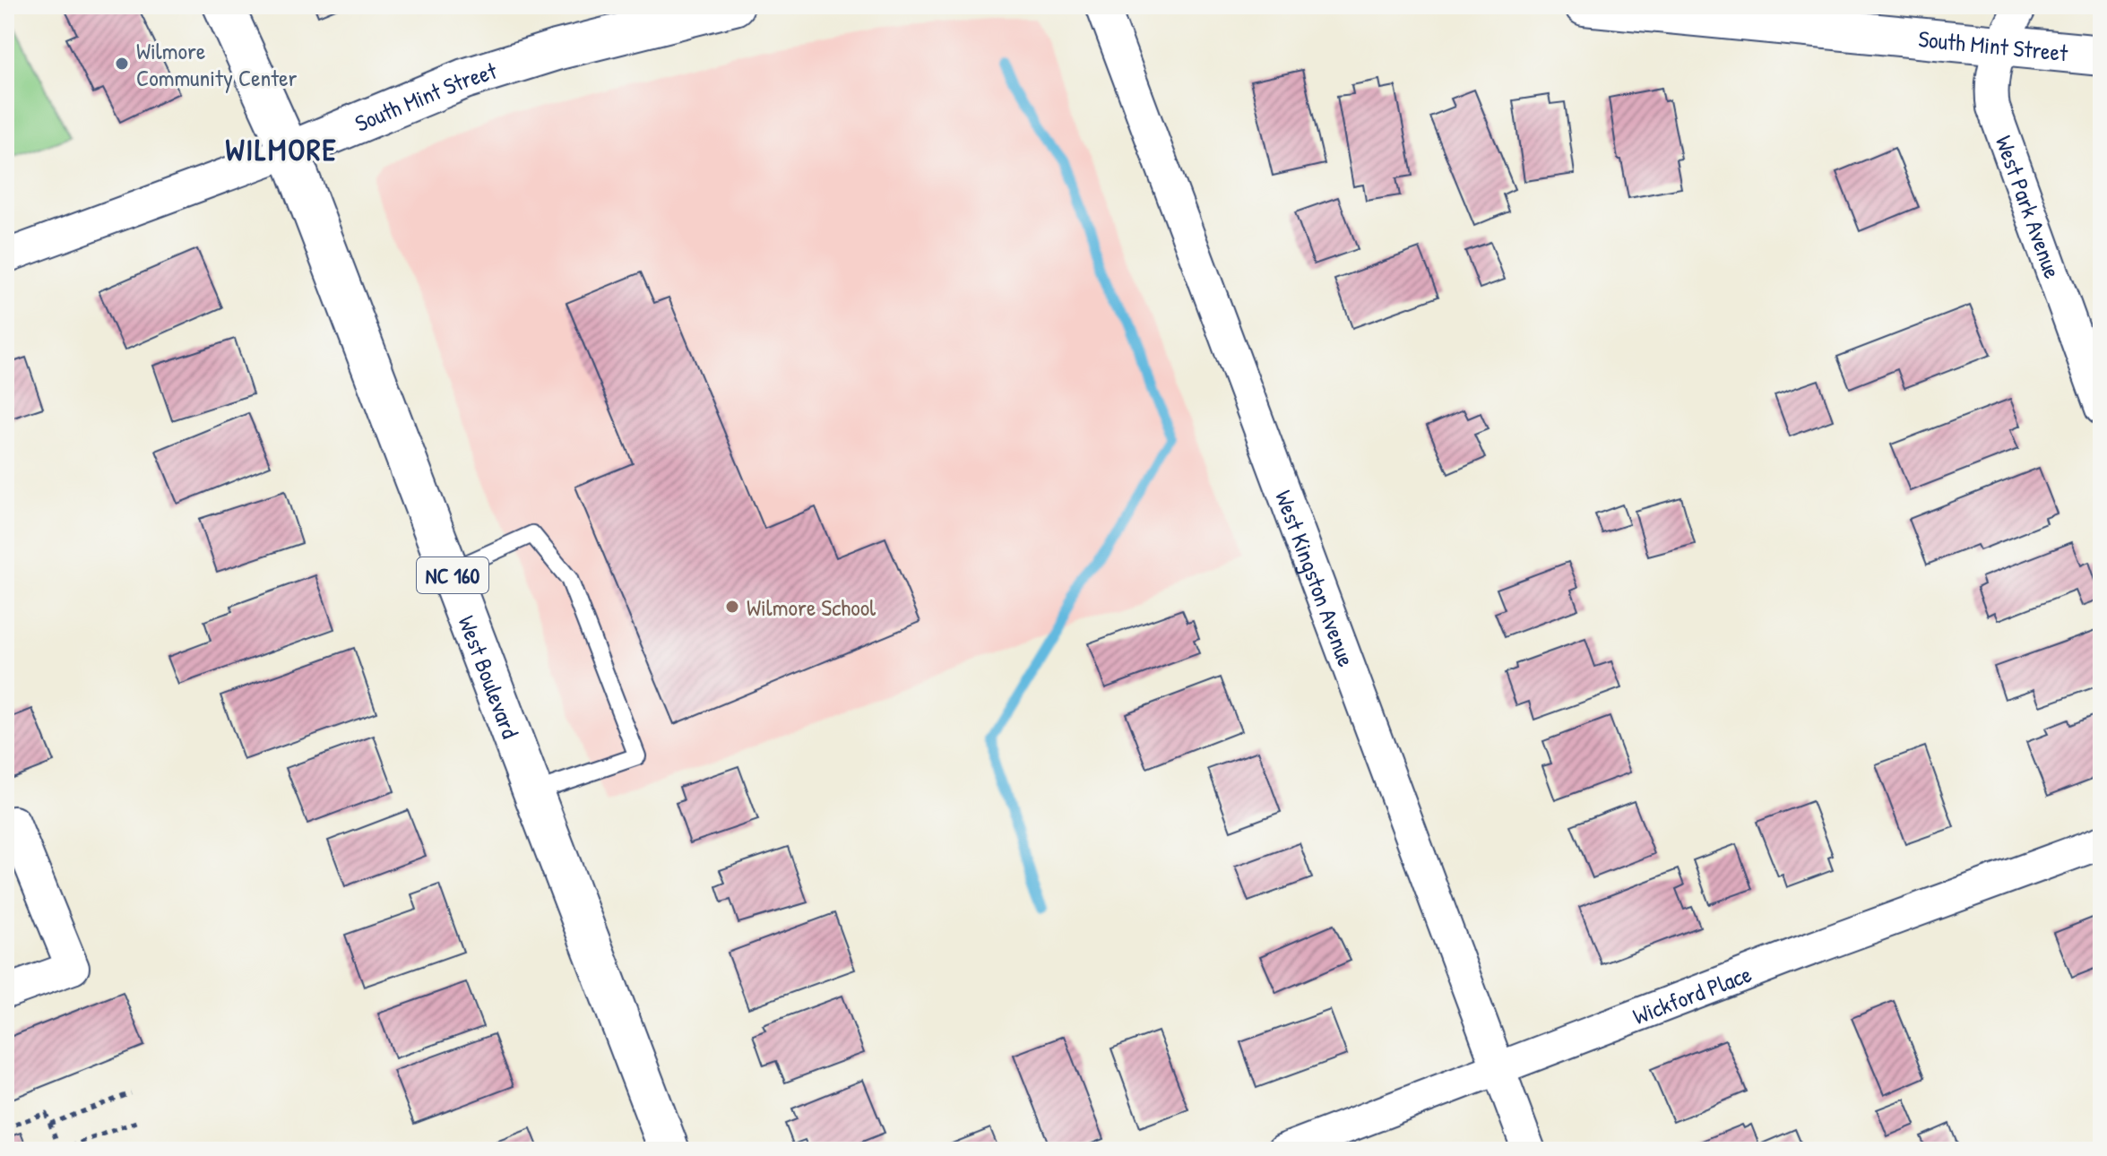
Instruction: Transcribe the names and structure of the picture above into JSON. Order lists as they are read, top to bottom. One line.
{"streets":{"main road":["South Mint Street","NC 160","West Boulevard"],"street":["West Park Avenue","West Kingston Avenue","Wickford Place"]},"crossings":[["South Mint Street","West Park Avenue"],["South Mint Street","West Boulevard"],["West Kingston Avenue","Wickford Place"]],"districts":["WILMORE"],"places":["Wilmore Community Center","Wilmore School"]}
